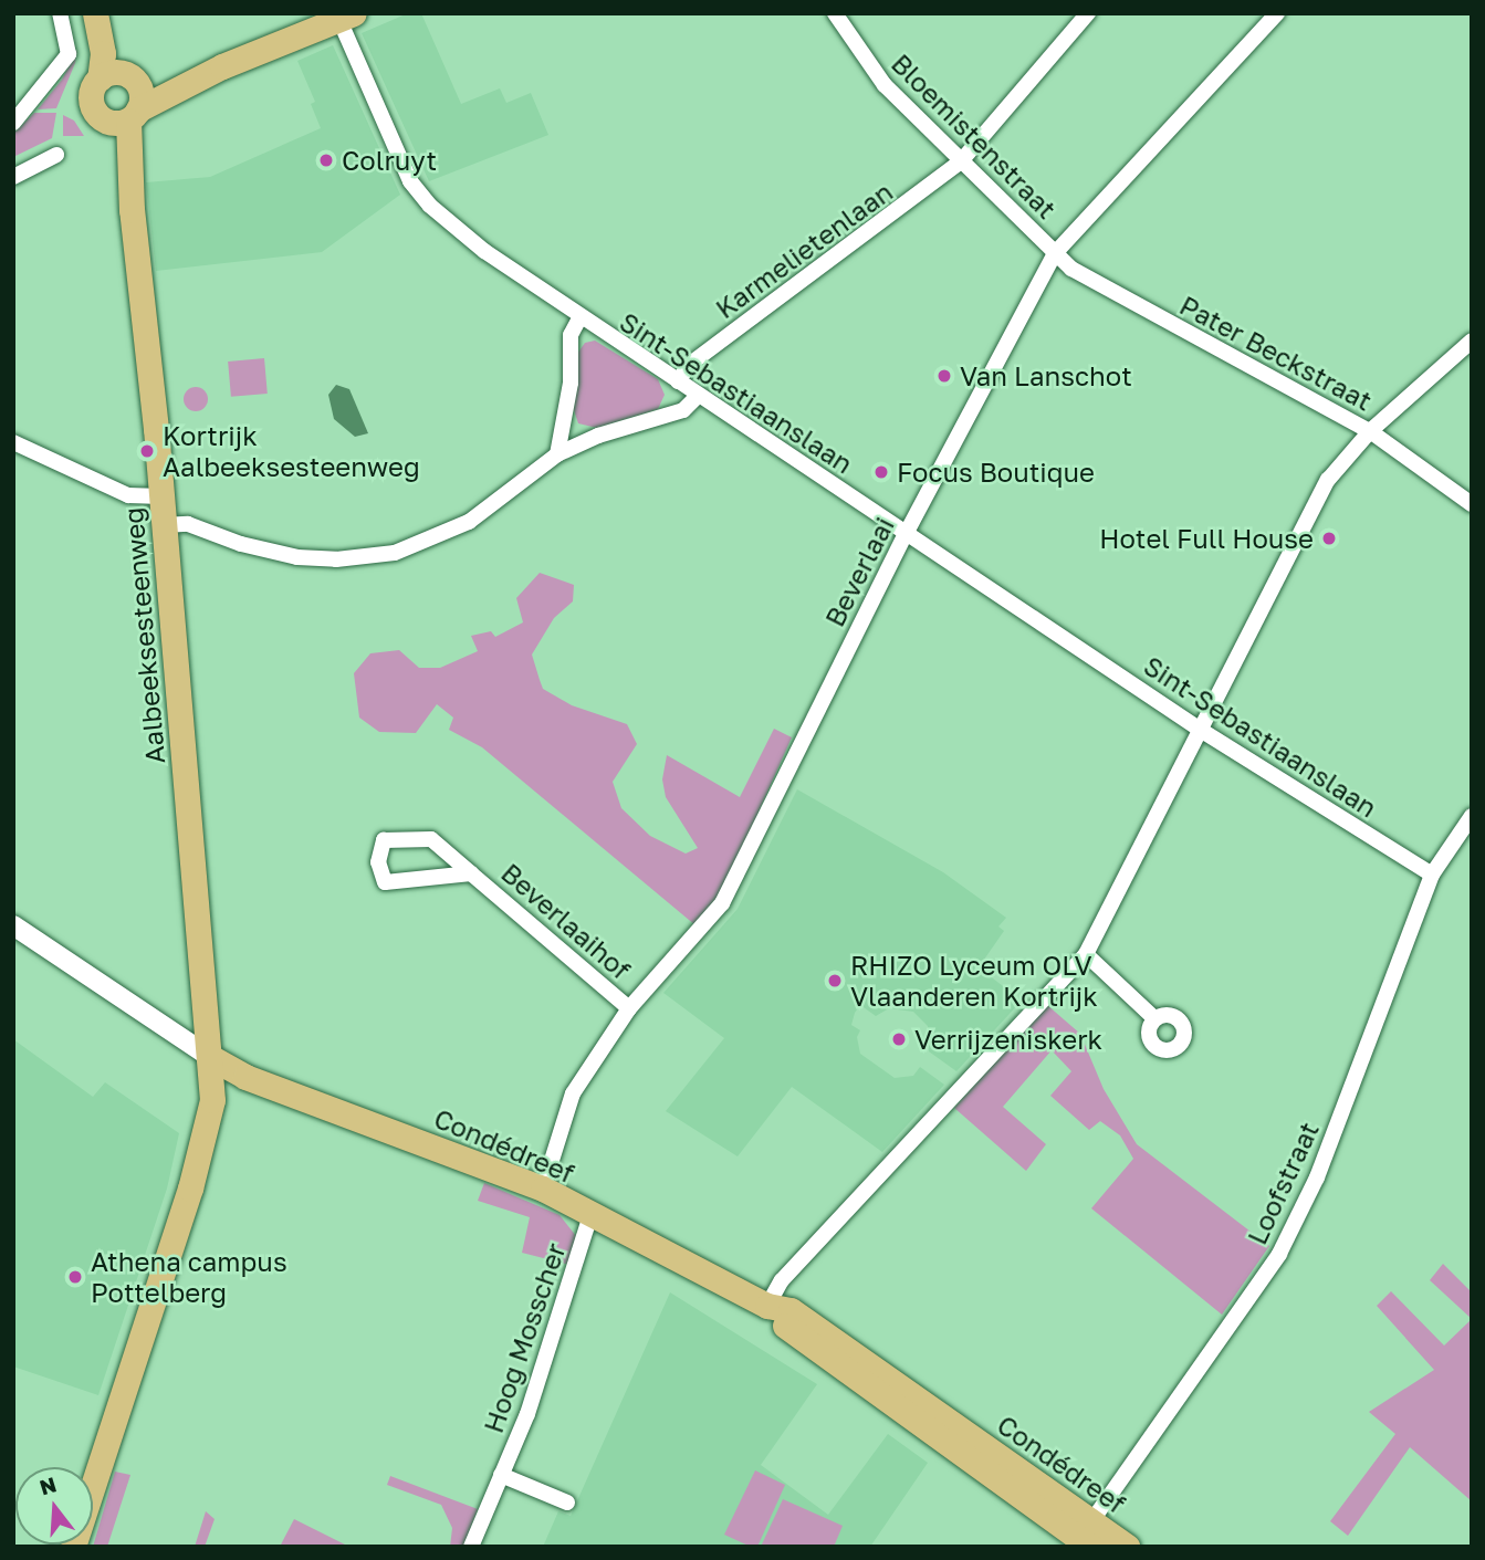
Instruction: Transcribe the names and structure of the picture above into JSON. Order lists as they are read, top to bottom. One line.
{"streets":{"main road":["Aalbeeksesteenweg","Condédreef"],"street":["Bloemistenstraat","Karmelietenlaan","Pater Beckstraat","Sint-Sebastiaanslaan","Beverlaai","Beverlaaihof","Loofstraat","Hoog Mosscher"]},"crossings":[["Bloemistenstraat","Karmelietenlaan"],["Bloemistenstraat","Pater Beckstraat"],["Bloemistenstraat","Beverlaai"],["Karmelietenlaan","Sint-Sebastiaanslaan"],["Pater Beckstraat","Beverlaai"],["Sint-Sebastiaanslaan","Beverlaai"],["Sint-Sebastiaanslaan","Loofstraat"],["Beverlaai","Beverlaaihof"],["Beverlaai","Condédreef"],["Aalbeeksesteenweg","Condédreef"],["Condédreef","Loofstraat"],["Condédreef","Hoog Mosscher"]],"places":["Colruyt","Van Lanschot","Kortrijk Aalbeeksesteenweg","Focus Boutique","Hotel Full House","RHIZO Lyceum OLV Vlaanderen Kortrijk","Verrijzeniskerk","Athena campus Pottelberg"],"north":"top"}
